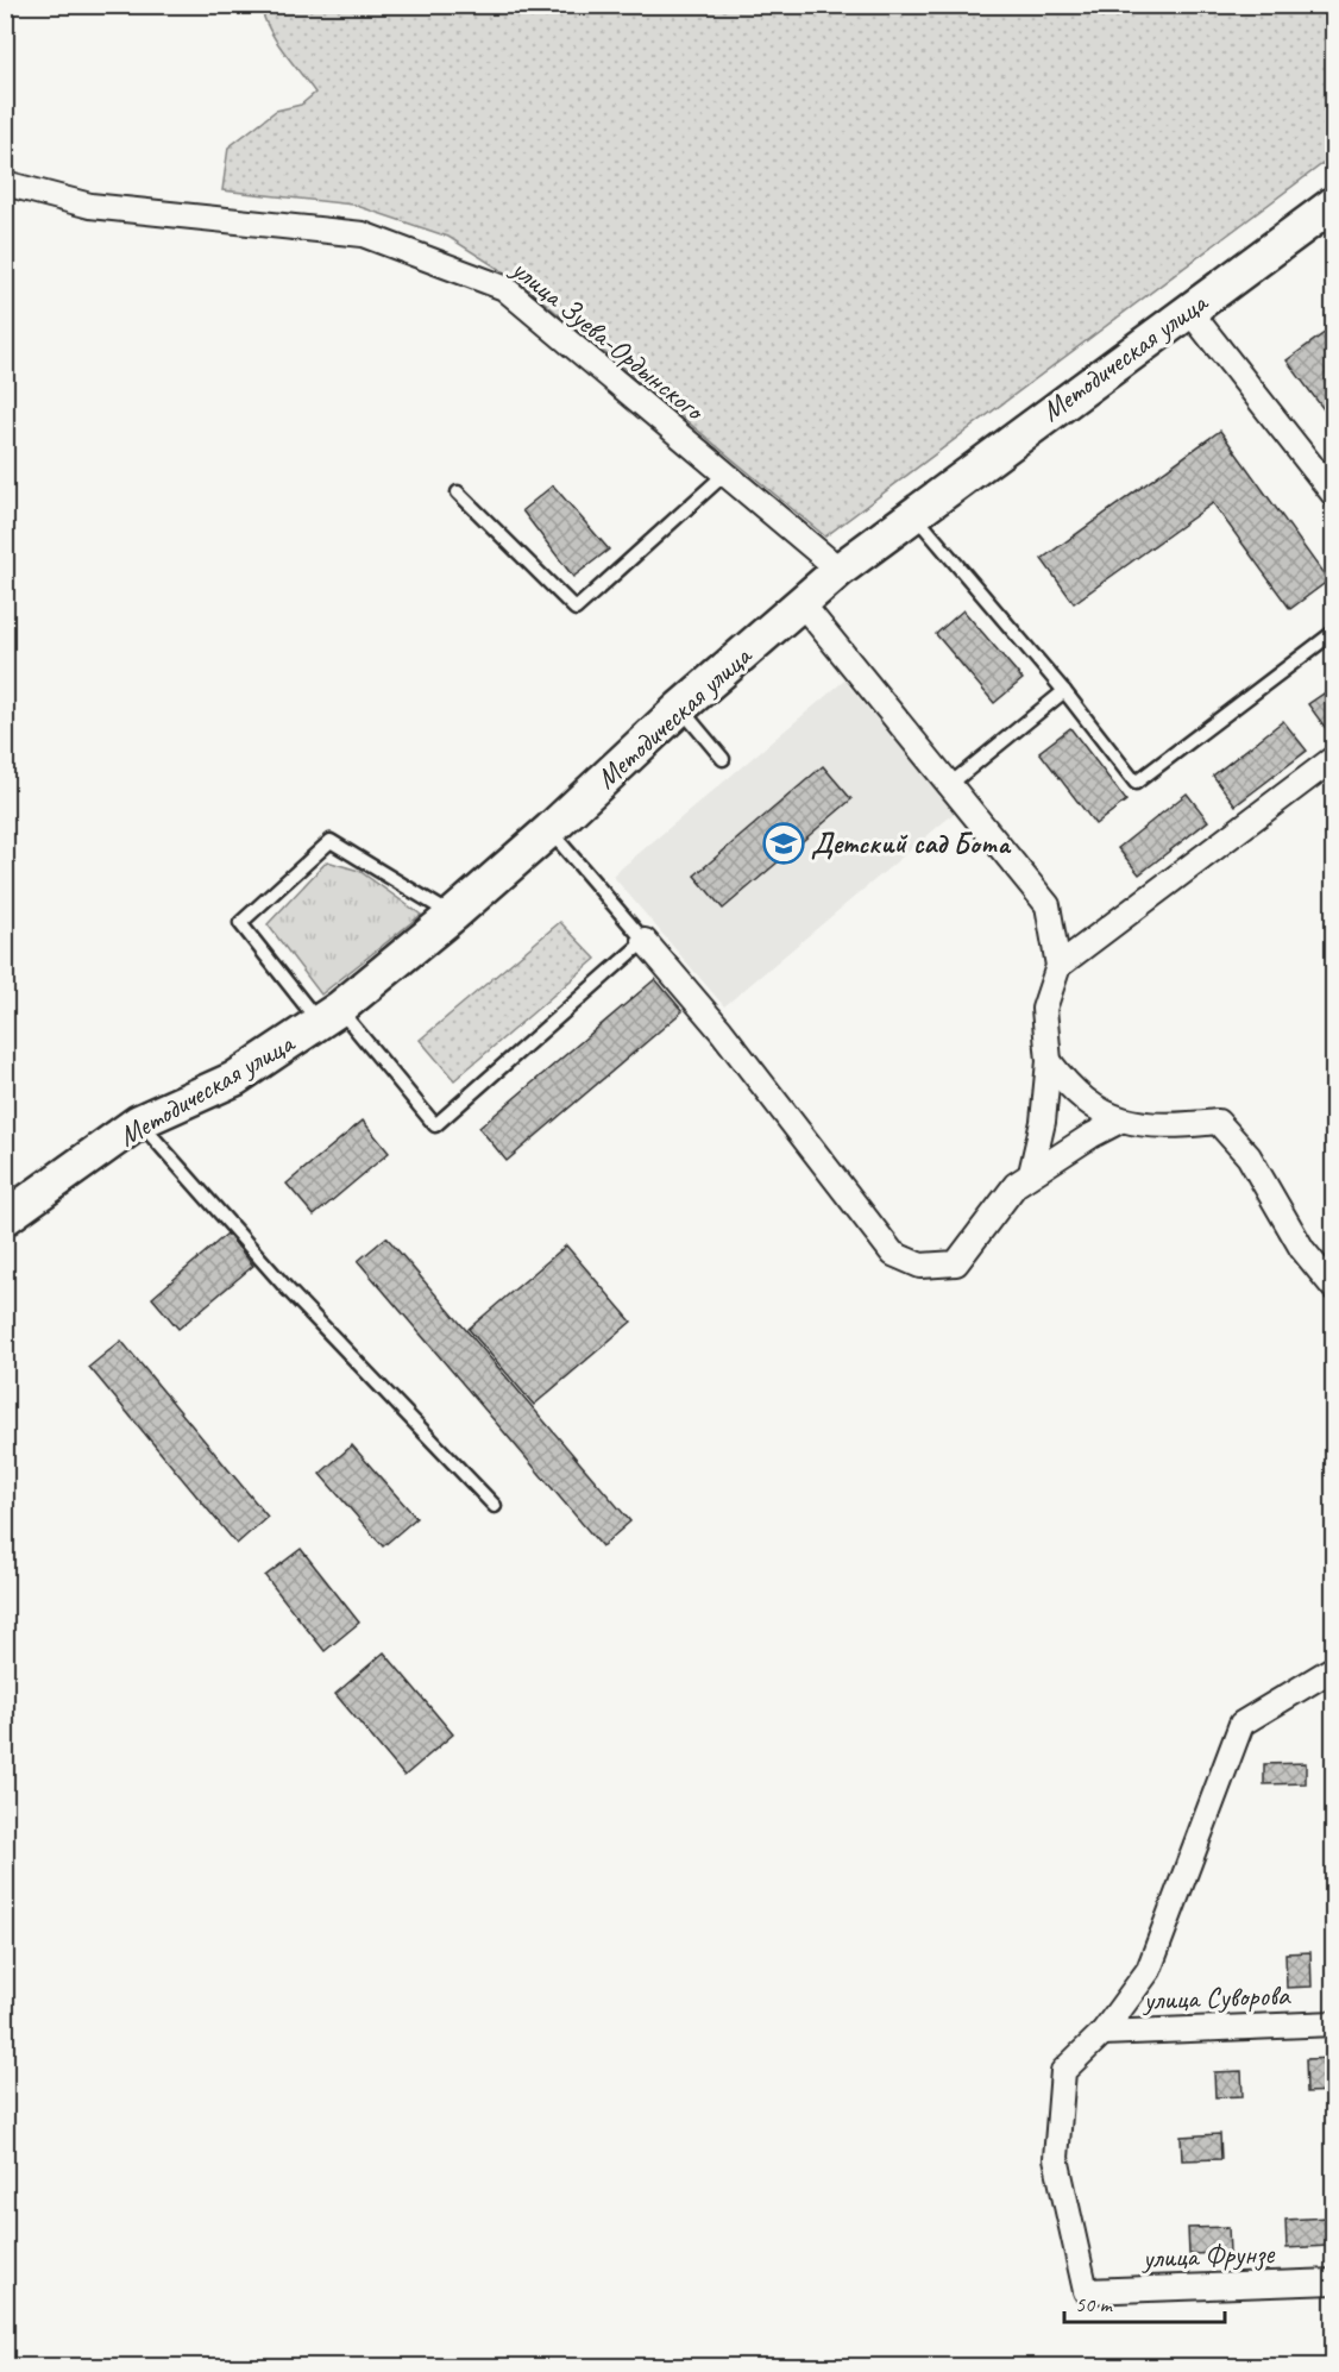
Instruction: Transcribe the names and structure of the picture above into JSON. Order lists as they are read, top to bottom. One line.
{"streets":{"main road":["Методическая улица"],"street":["улица Зуева-Ордынского","улица Суворова","улица Фрунзе"]},"crossings":[["улица Зуева-Ордынского","Методическая улица"],["улица Суворова","улица Фрунзе"]],"places":{"school or university":["Детский сад Бота"]},"scale_bar":"50 m"}
